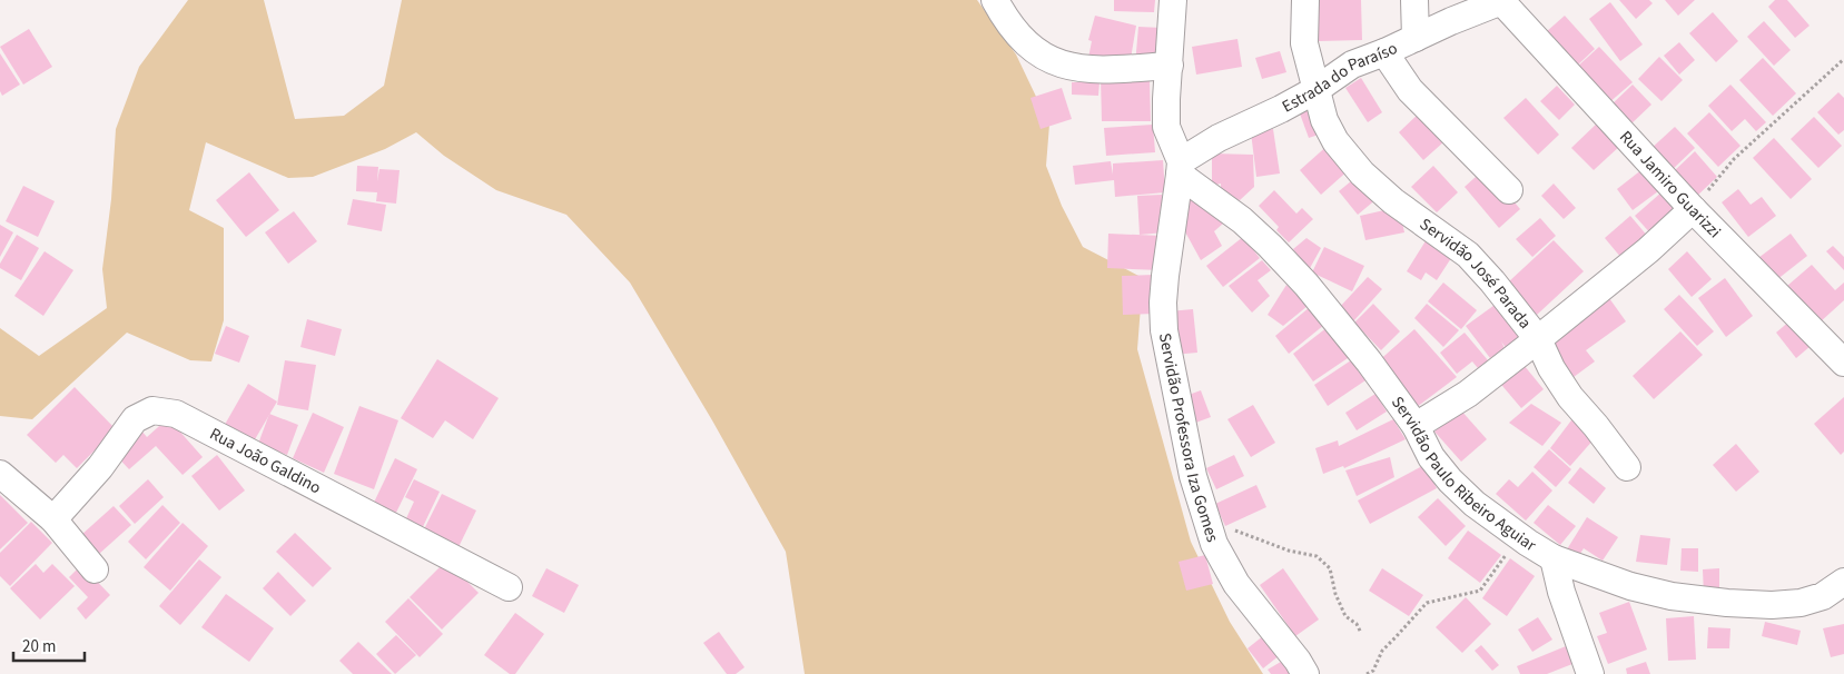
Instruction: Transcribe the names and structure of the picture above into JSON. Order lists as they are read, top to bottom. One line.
{"streets":{"street":["Estrada do Paraíso","Rua Jamiro Guarizzi","Servidão José Parada","Servidão Professora Iza Gomes","Rua João Galdino","Servidão Paulo Ribeiro Aguiar"]},"crossings":[["Estrada do Paraíso","Rua Jamiro Guarizzi"],["Estrada do Paraíso","Servidão José Parada"],["Estrada do Paraíso","Servidão Professora Iza Gomes"],["Estrada do Paraíso","Servidão Paulo Ribeiro Aguiar"],["Servidão Professora Iza Gomes","Servidão Paulo Ribeiro Aguiar"]],"scale_bar":"20 m"}
